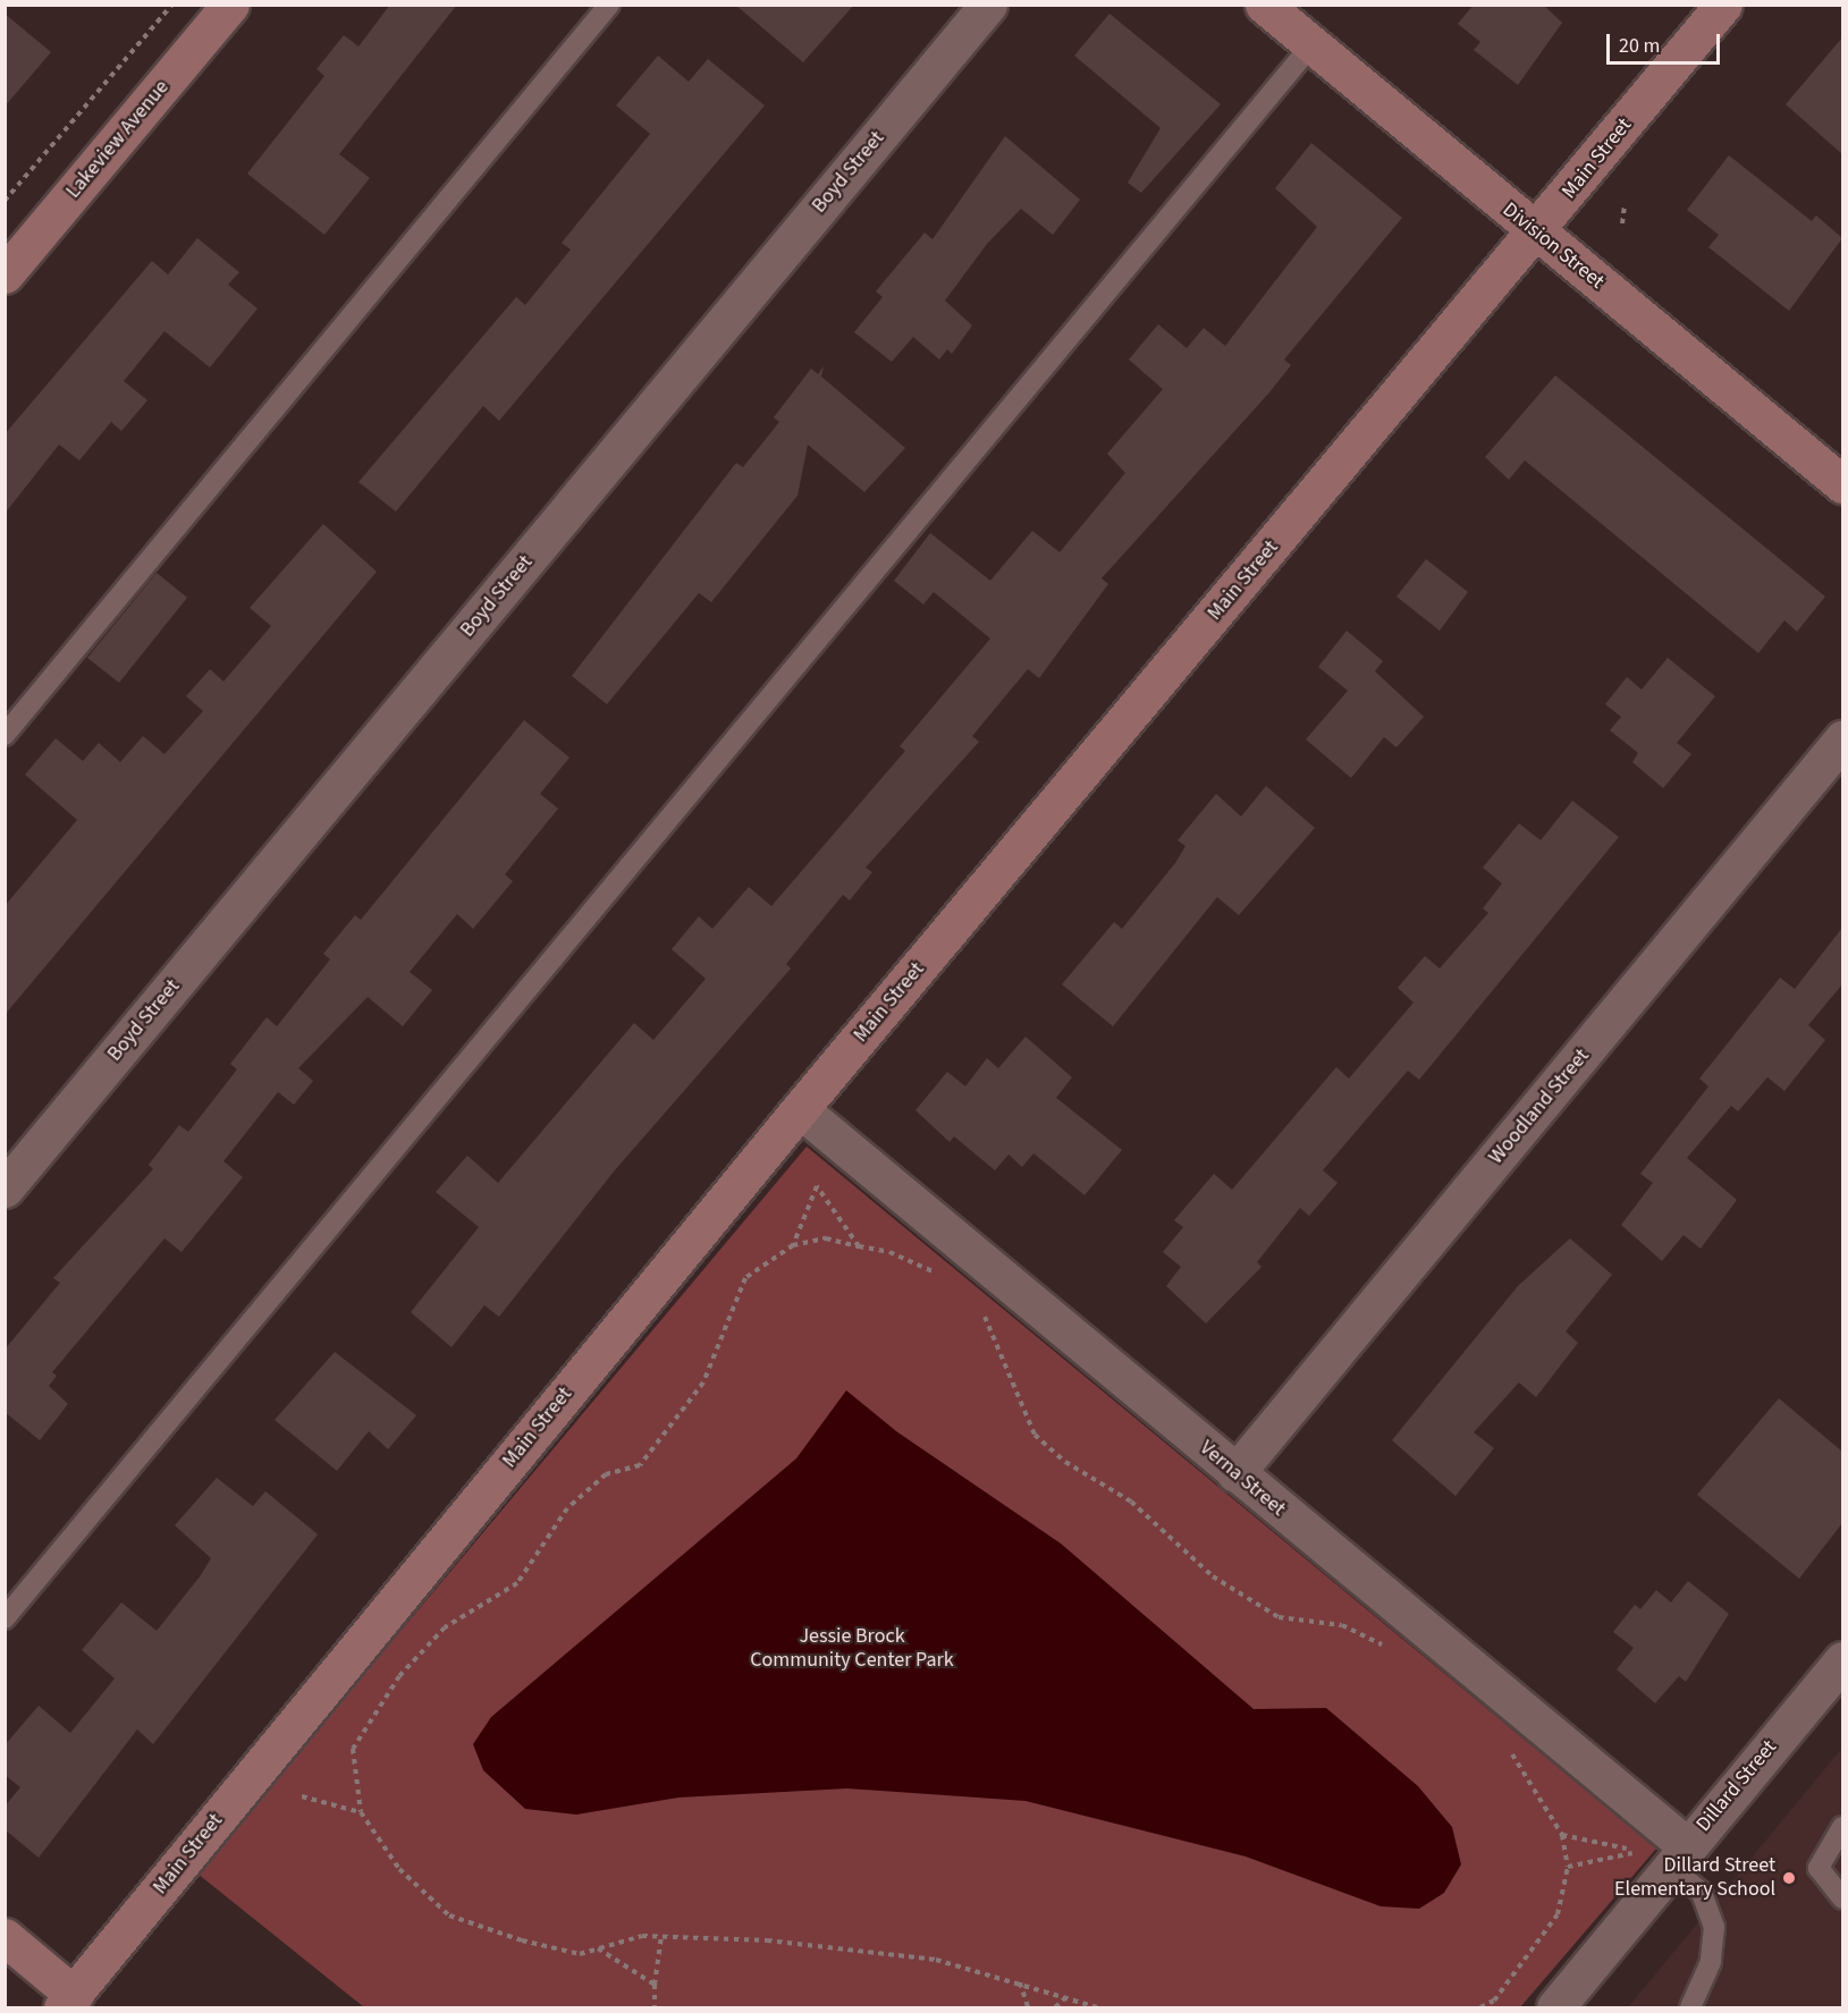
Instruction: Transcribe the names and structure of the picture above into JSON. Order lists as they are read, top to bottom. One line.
{"streets":{"street":["Lakeview Avenue","Main Street","Boyd Street","Division Street","Woodland Street","Verna Street","Dillard Street"]},"crossings":[["Main Street","Division Street"],["Main Street","Verna Street"],["Woodland Street","Verna Street"],["Verna Street","Dillard Street"]],"parks":["Jessie Brock Community Center Park"],"places":["Dillard Street Elementary School"],"scale_bar":"20 m"}
